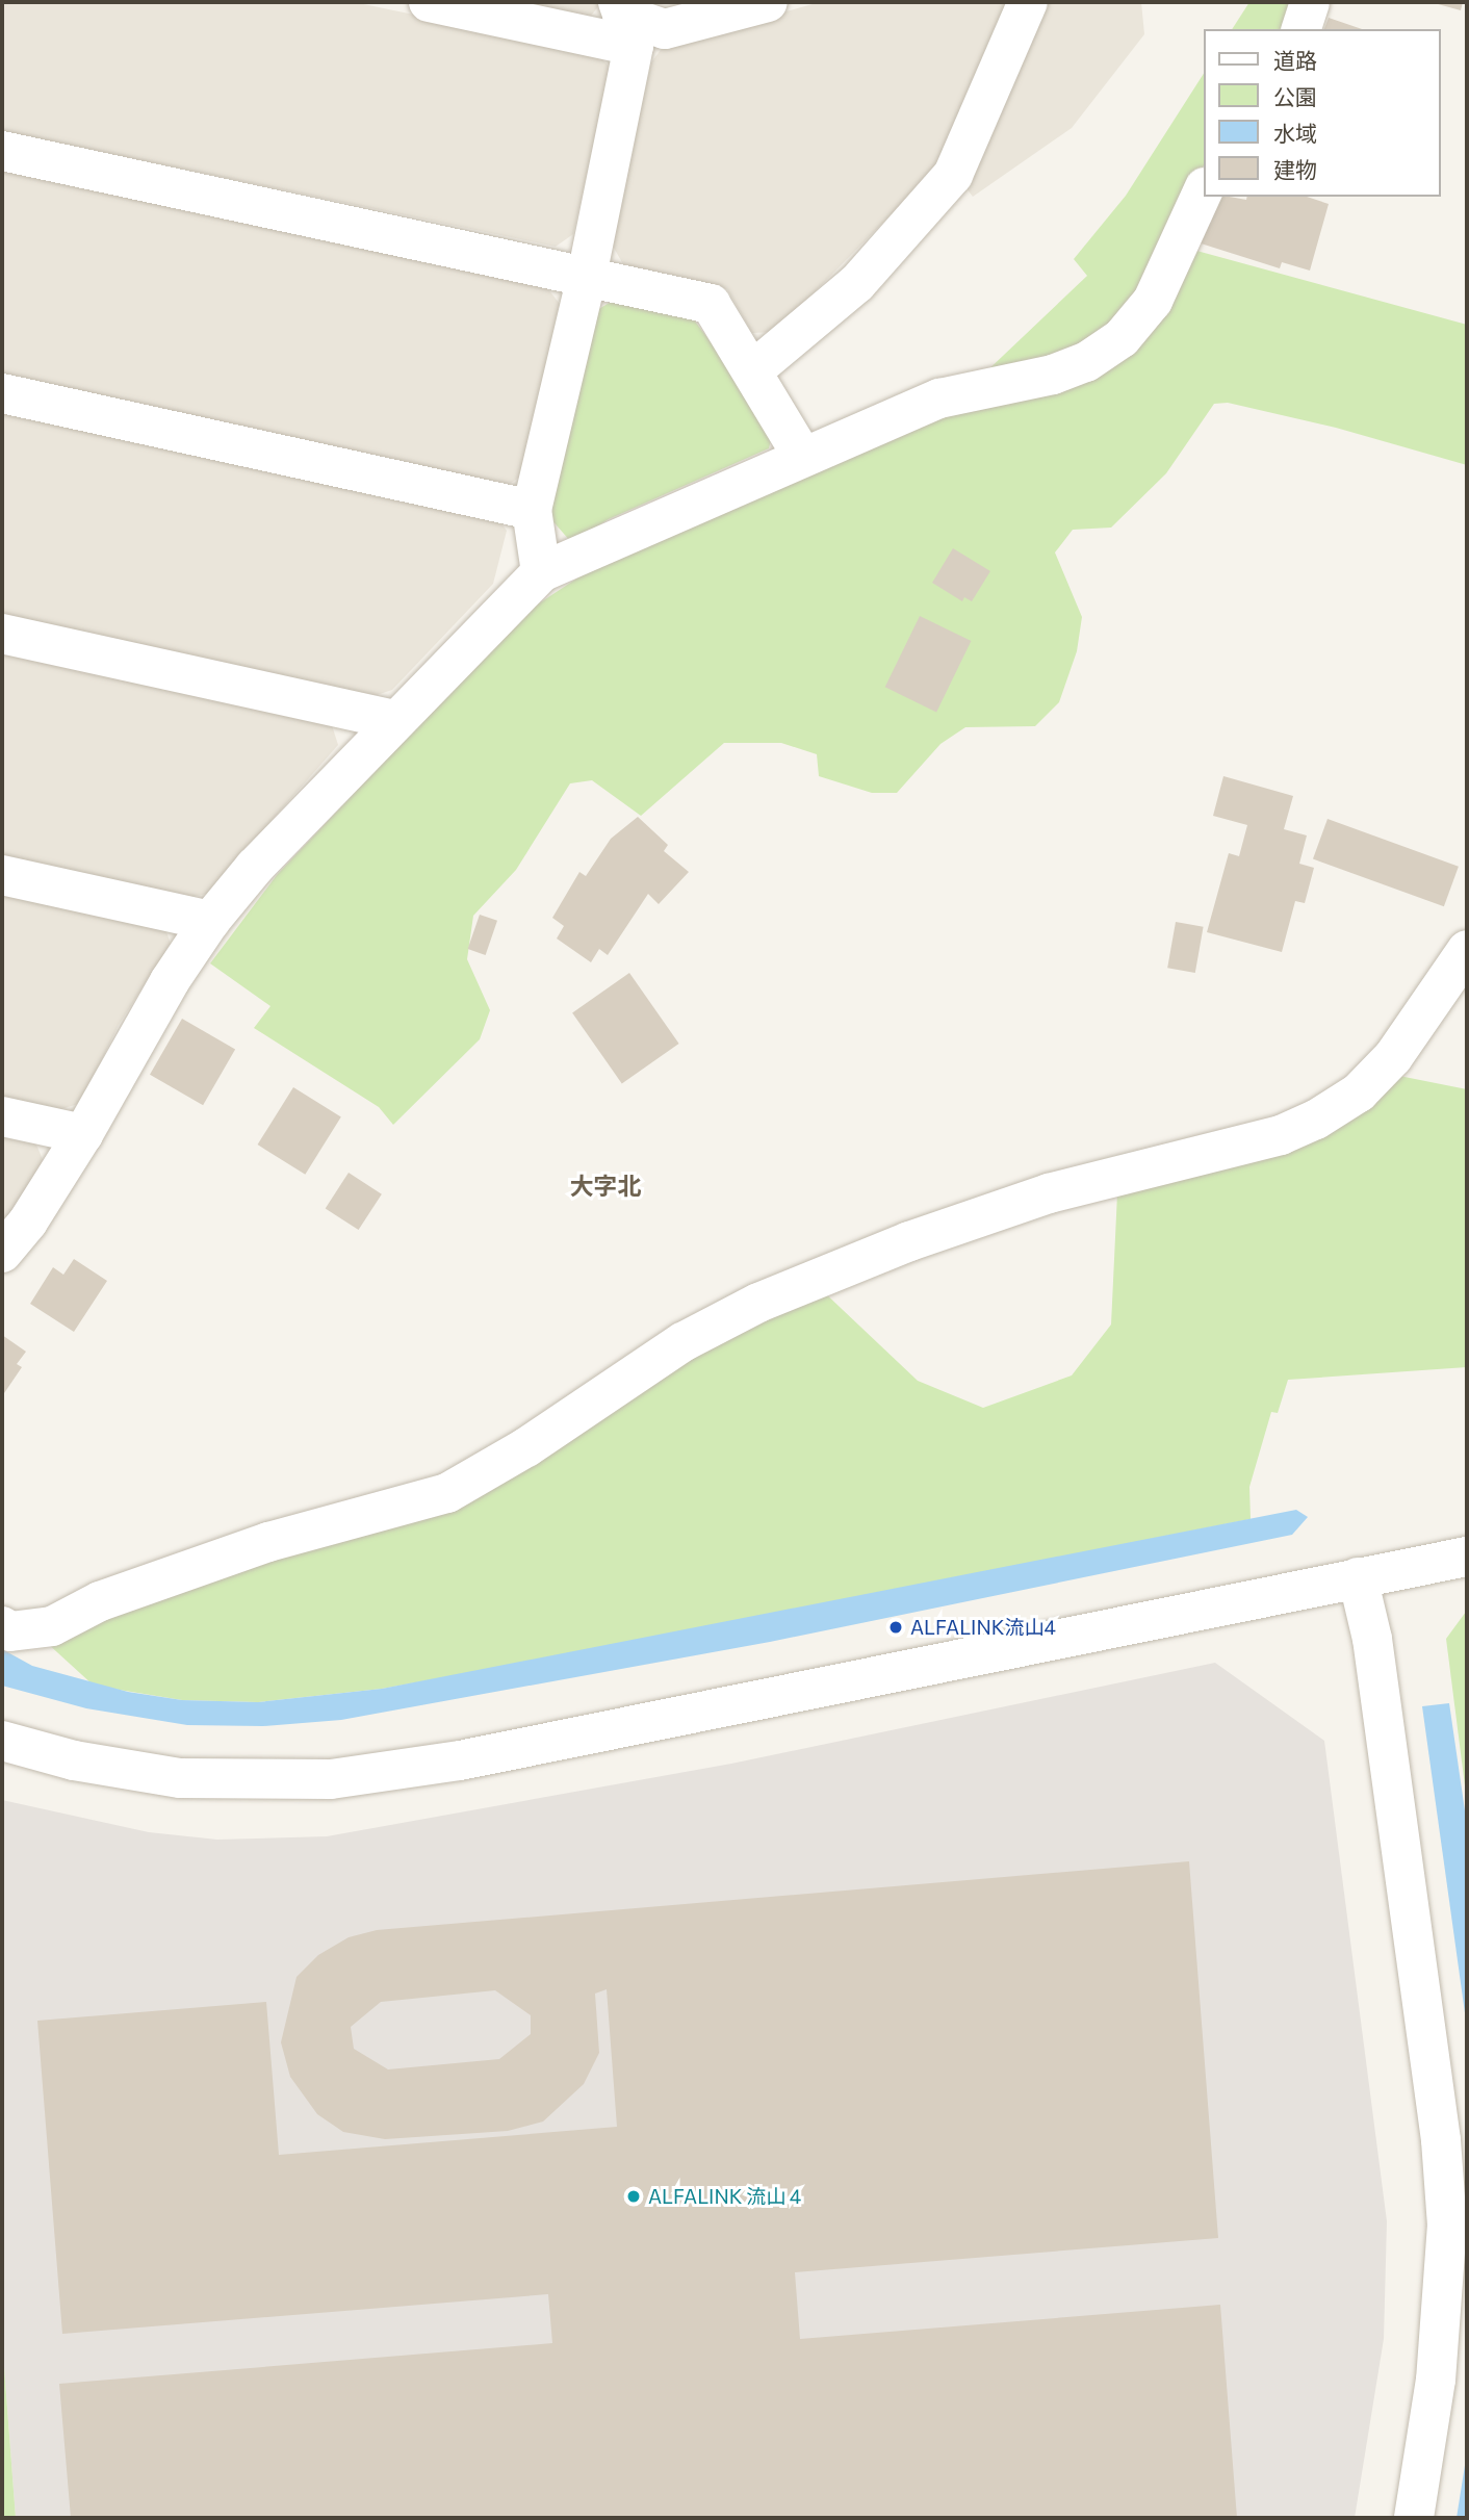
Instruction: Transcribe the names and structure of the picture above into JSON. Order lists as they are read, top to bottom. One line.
{"districts":["大字北"],"places":["ALFALINK流山4","ALFALINK 流山 4"],"legend":["道路","公園","水域","建物"]}
